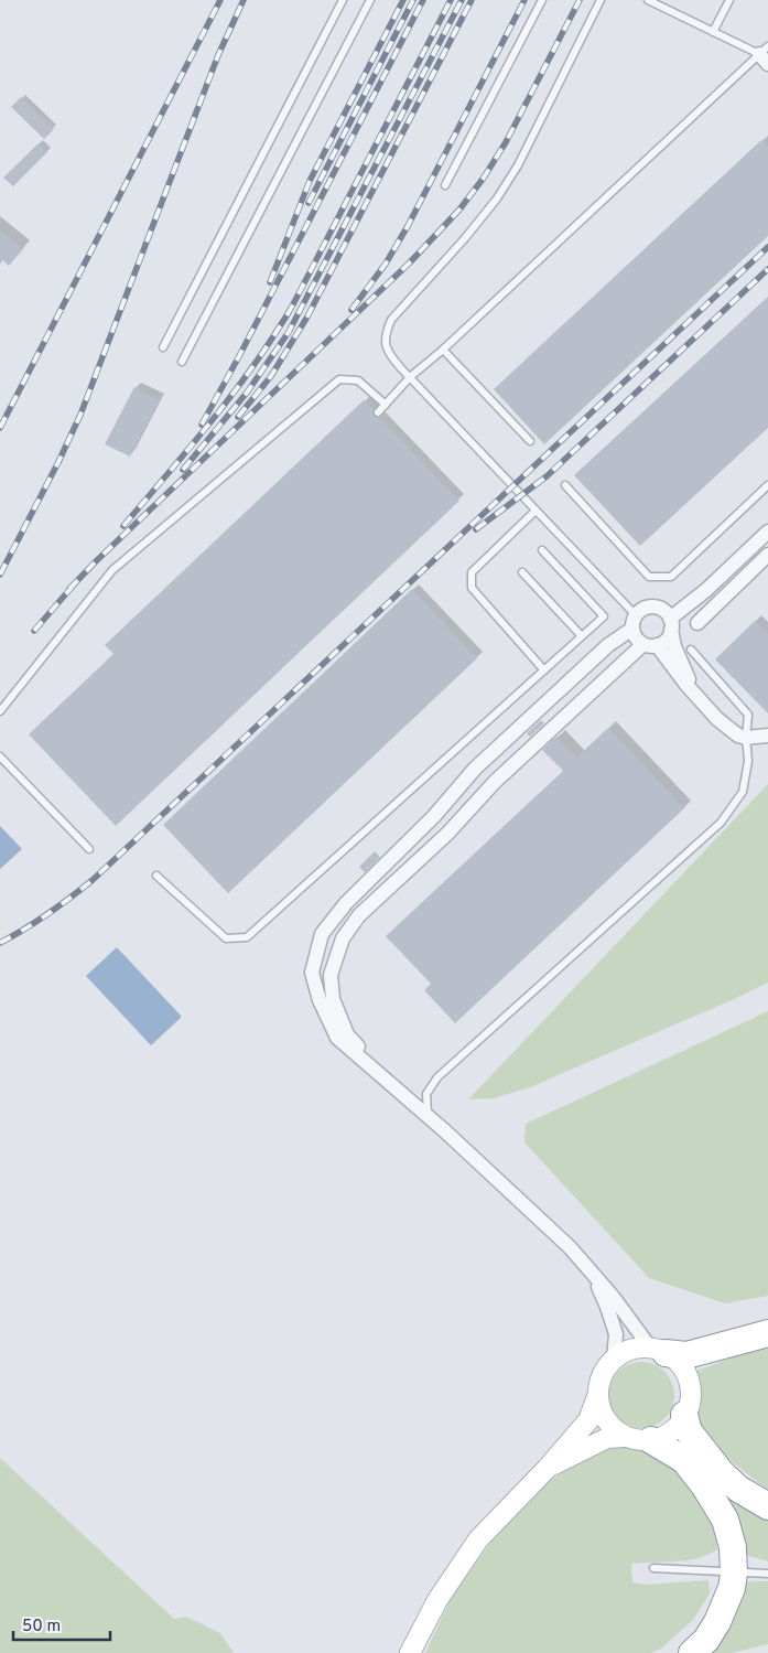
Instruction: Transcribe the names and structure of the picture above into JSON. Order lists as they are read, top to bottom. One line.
{"scale_bar":"50 m"}
